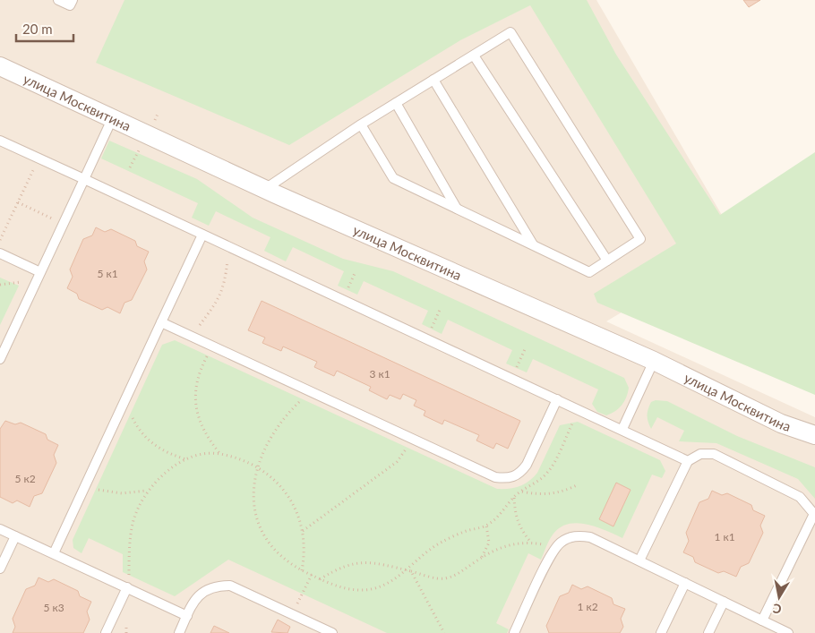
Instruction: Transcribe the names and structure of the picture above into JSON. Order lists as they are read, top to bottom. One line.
{"streets":{"street":["улица Москвитина"]},"house_numbers":["5 к1","3 к1","5 к2","1 к1","1 к2","5 к3"],"scale_bar":"20 m","north":"bottom"}
